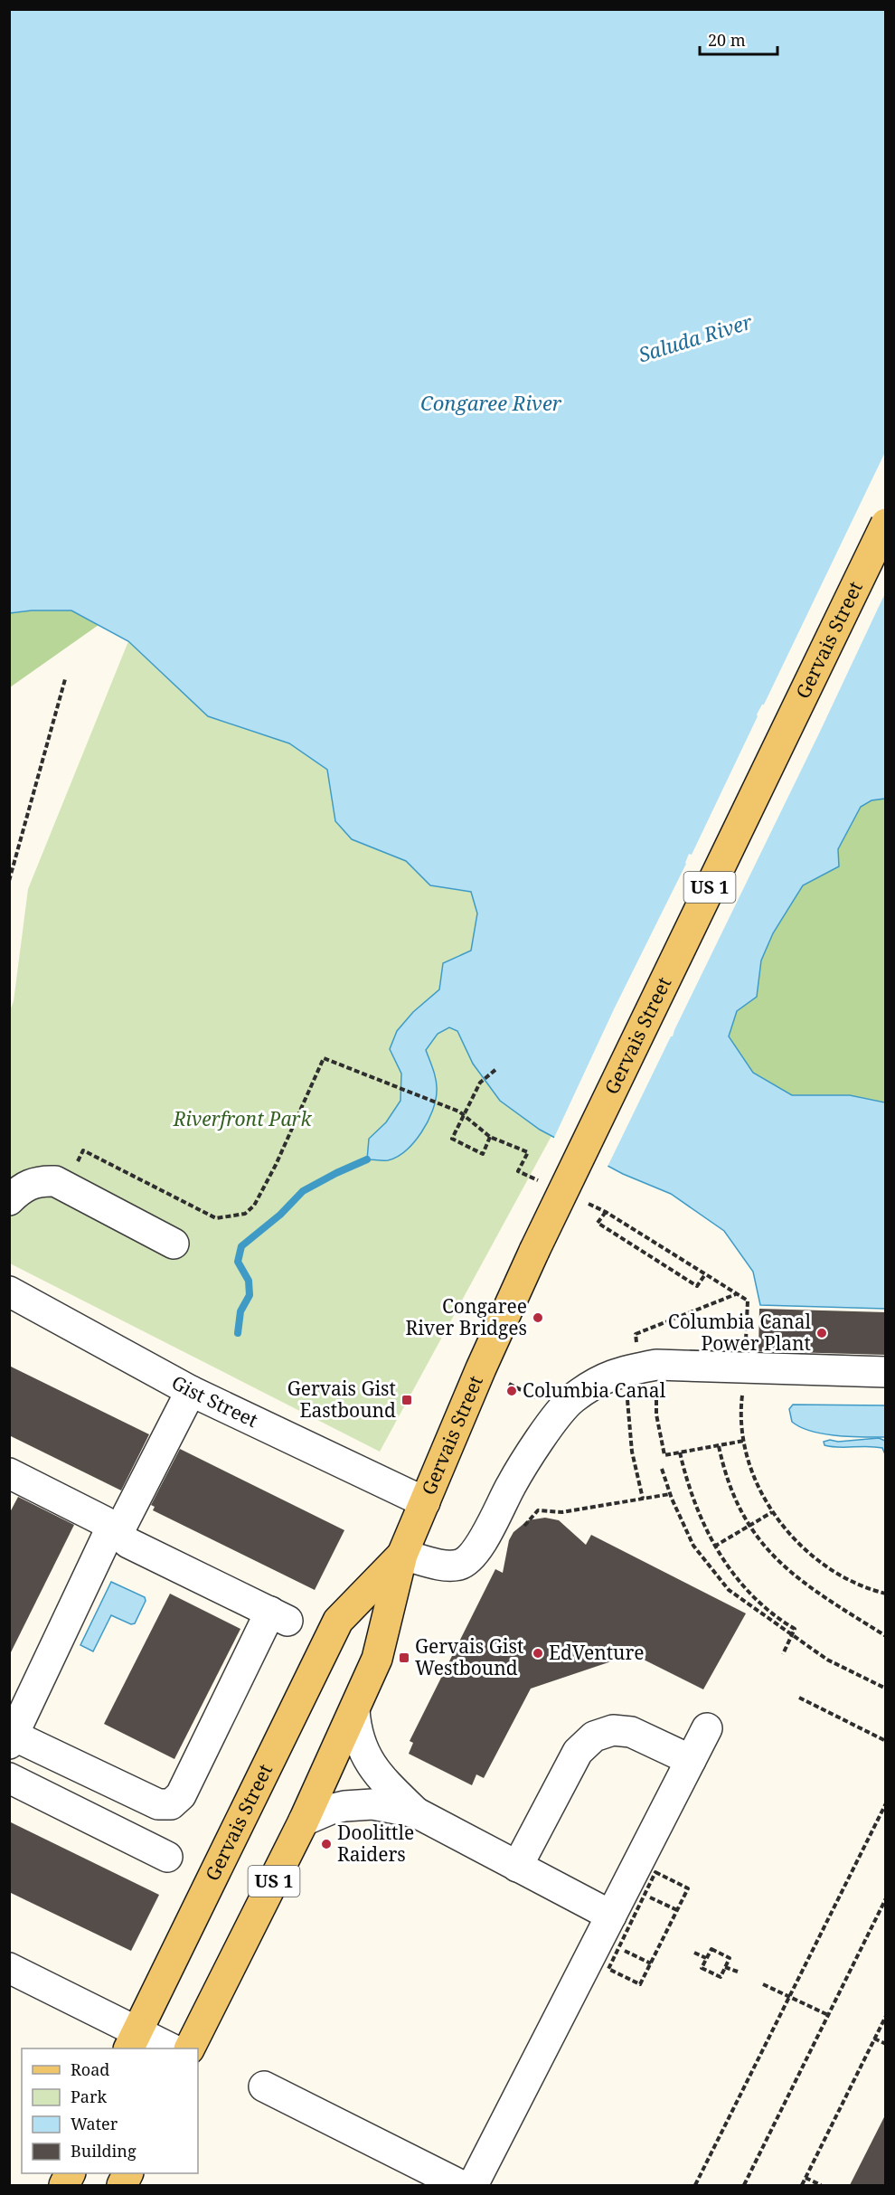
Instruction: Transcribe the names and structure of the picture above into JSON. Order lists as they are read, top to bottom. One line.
{"streets":{"main road":["Gervais Street","US 1"],"street":["Gist Street"]},"crossings":[["Gervais Street","Gist Street"]],"water":["Saluda River","Congaree River"],"parks":["Riverfront Park"],"places":{"other":["Congaree River Bridges","Columbia Canal Power Plant","Columbia Canal","EdVenture","Doolittle Raiders"],"transit":["Gervais Gist Eastbound","Gervais Gist Westbound"]},"legend":["Road","Park","Water","Building"],"scale_bar":"20 m"}
